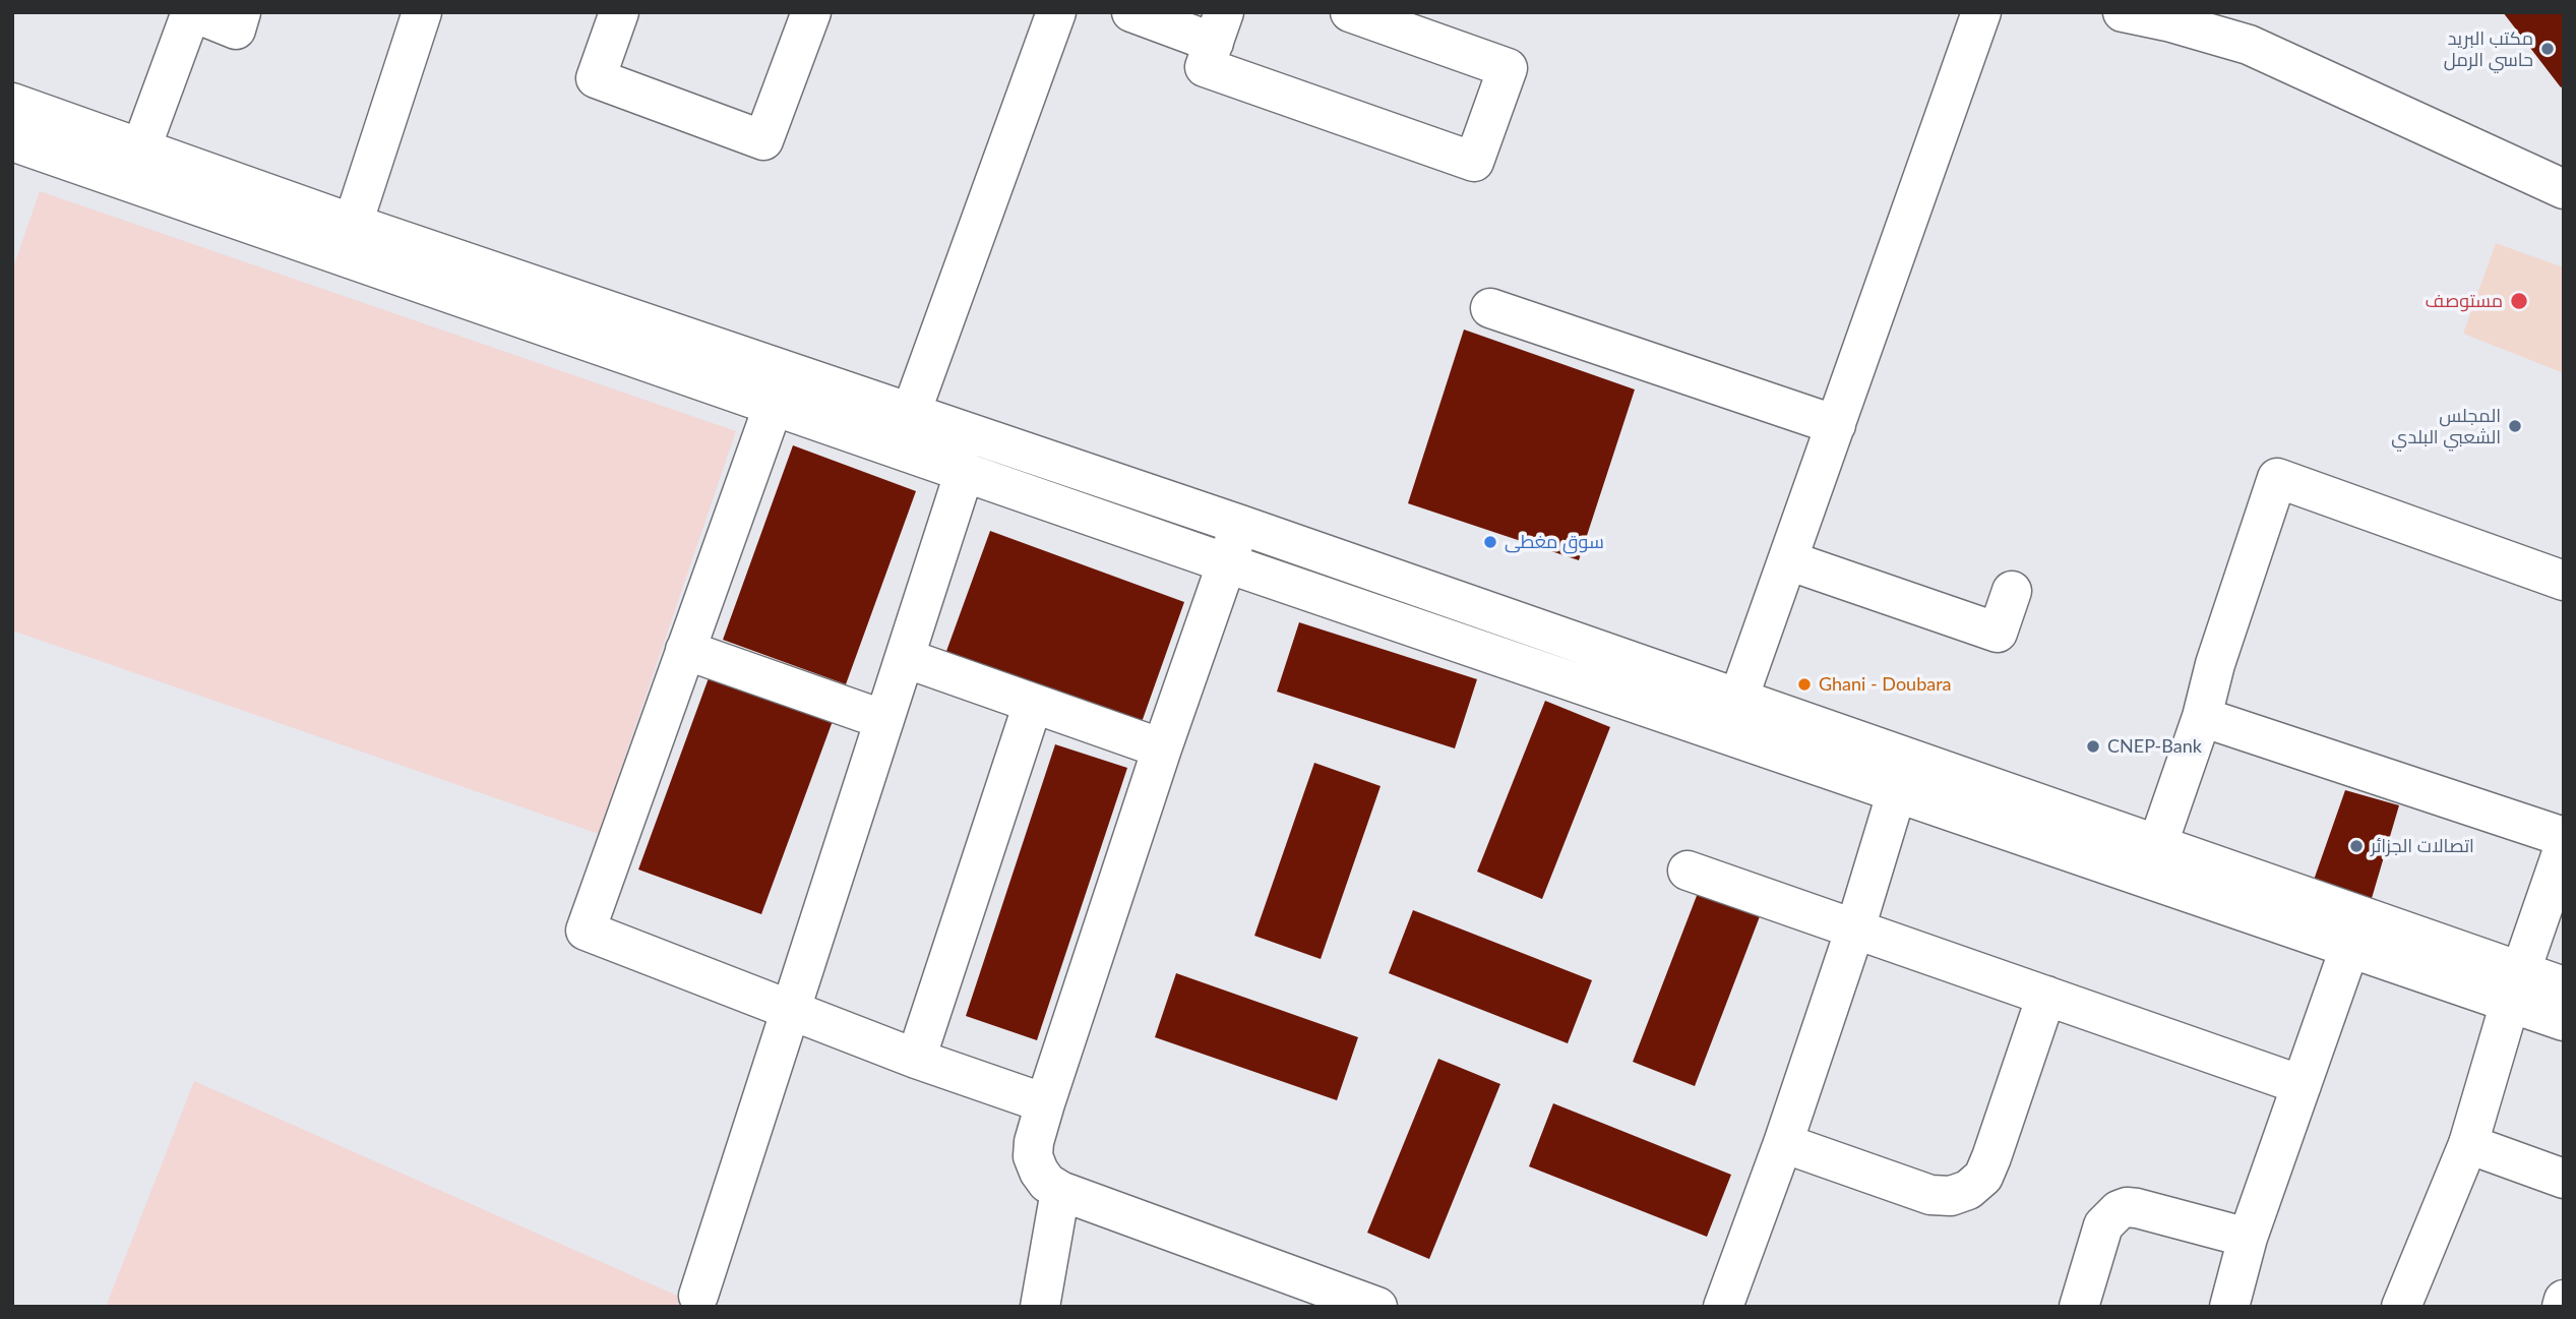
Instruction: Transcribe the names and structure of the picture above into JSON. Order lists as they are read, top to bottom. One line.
{"places":["مكتب البريد حاسي الرمل","مستوصف","المجلس الشعبي البلدي","سوق مغطى","Ghani - Doubara","CNEP-Bank","اتصالات الجزائر"]}
